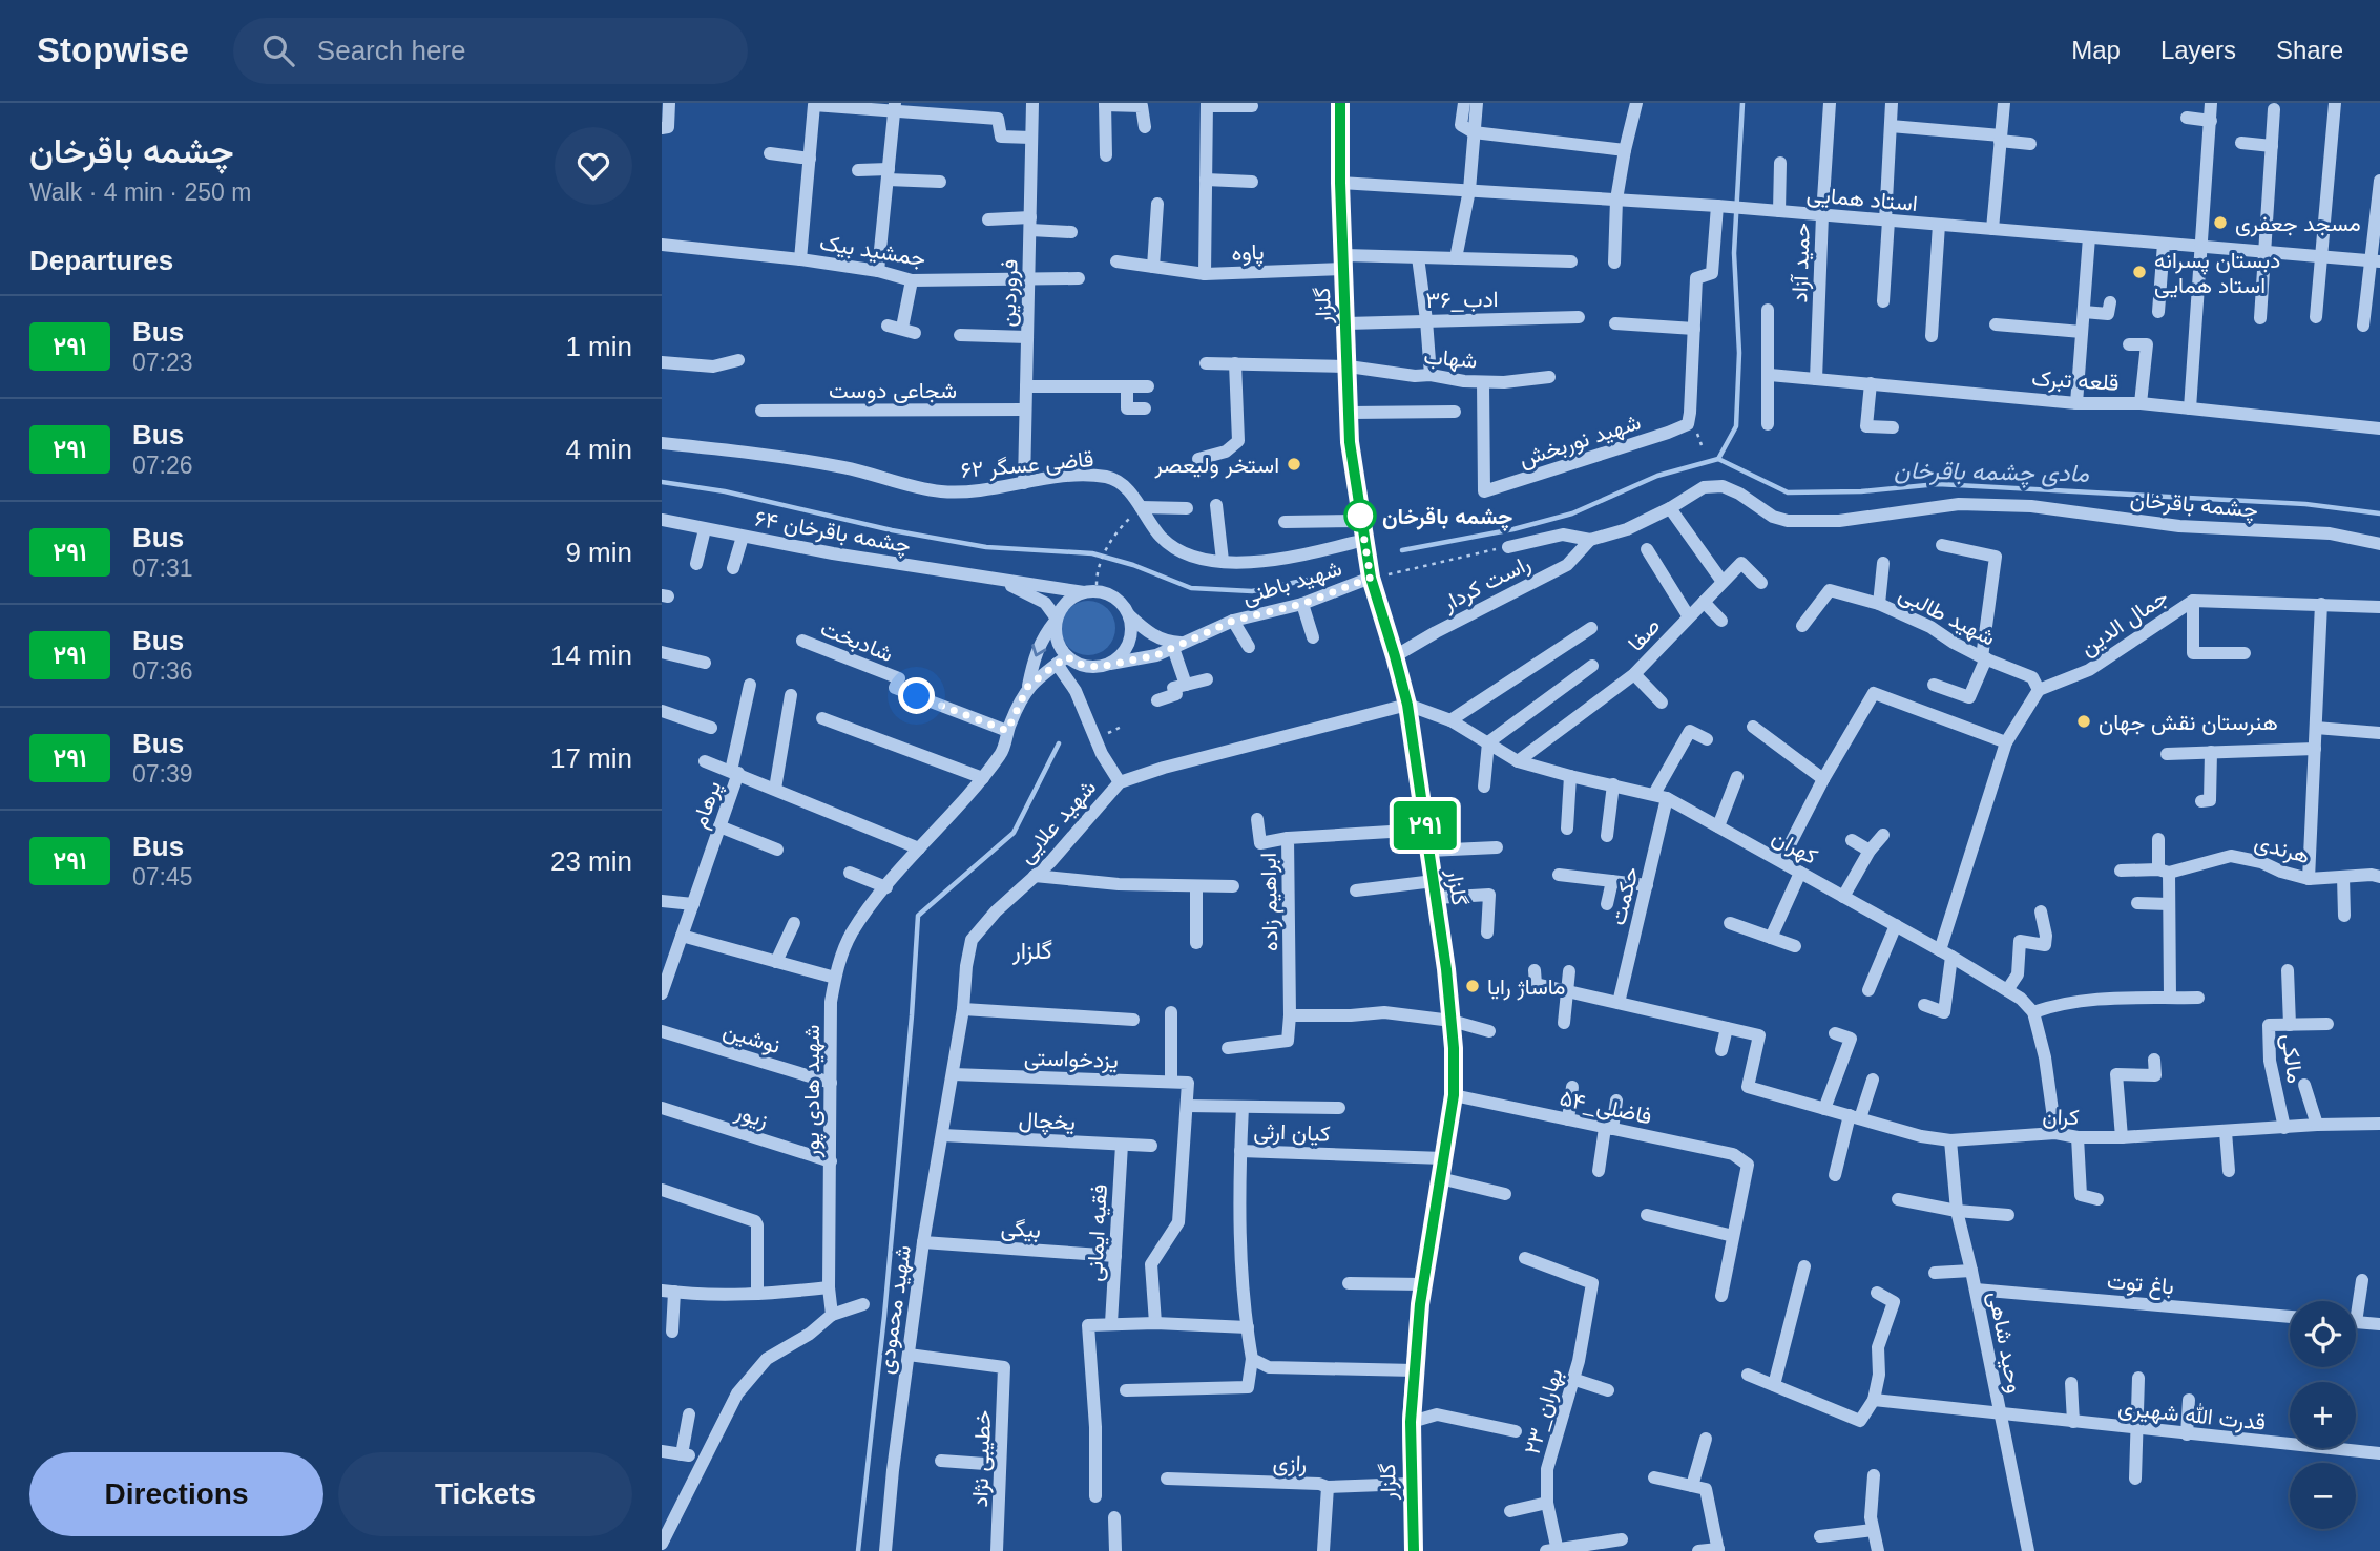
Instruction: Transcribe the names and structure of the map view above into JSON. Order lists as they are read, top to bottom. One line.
{"streets":{"main road":["گلزار"],"street":["استاد همایی","جمشید بیک","پاوه","حمید آزاد","فروردین","۳۶_ادب","شهاب","قلعه تبرک","شجاعی دوست","شهید نوربخش","قاضی عسگر ۶۲","چشمه باقرخان","چشمه باقرخان ۶۴","شهید باطنی","راست کردار","شهید طالبی","جمال الدین","صفا","شادبخت","پرهام","شهید علایی","کهران","هرندی","حکمت","ابراهیم زاده","نوشین","یزدخواستی","مالکی","شهید هادی پور","۵۴_فاضلی","زیور","کران","یخچال","کیان ارثی","بیگی","فقیه ایمانی","باغ توت","شهید محمودی","وحید شاهی","۲۳_بهاران","قدرت الله شهیری","خطیبی نژاد","رازی"]},"crossings":[["استاد همایی","حمید آزاد"],["استاد همایی","گلزار"],["جمشید بیک","فروردین"],["پاوه","گلزار"],["حمید آزاد","قلعه تبرک"],["فروردین","شجاعی دوست"],["فروردین","قاضی عسگر ۶۲"],["۳۶_ادب","گلزار"],["گلزار","شهاب"],["گلزار","قاضی عسگر ۶۲"],["گلزار","شهید باطنی"],["گلزار","راست کردار"],["گلزار","شهید علایی"],["گلزار","کهران"],["گلزار","ابراهیم زاده"],["گلزار","۵۴_فاضلی"],["گلزار","کیان ارثی"],["گلزار","رازی"],["شهاب","شهید نوربخش"],["چشمه باقرخان","راست کردار"],["شهید باطنی","شهید هادی پور"],["شهید طالبی","جمال الدین"],["صفا","کهران"],["شادبخت","شهید هادی پور"],["پرهام","شهید هادی پور"],["شهید علایی","کهران"],["شهید علایی","یزدخواستی"],["شهید علایی","شهید محمودی"],["کهران","حکمت"],["نوشین","شهید هادی پور"],["یزدخواستی","کیان ارثی"],["یزدخواستی","شهید محمودی"],["مالکی","کران"],["شهید هادی پور","زیور"],["کران","وحید شاهی"],["یخچال","فقیه ایمانی"],["یخچال","شهید محمودی"],["بیگی","فقیه ایمانی"],["بیگی","شهید محمودی"],["باغ توت","وحید شاهی"],["شهید محمودی","خطیبی نژاد"],["وحید شاهی","قدرت الله شهیری"]],"districts":["گلزار"],"water":["مادی چشمه باقرخان"],"places":["مسجد جعفری","دبستان پسرانه استاد همایی","استخر ولیعصر","چشمه باقرخان","هنرستان نقش جهان","ماساژ رایا"],"lines":["bus line ۲۹۱"],"page":{"header":"Stopwise","search":"Search here","nav":["Map","Layers","Share"],"heading":[["چشمه باقرخان","Walk · 4 min · 250 m"],"Departures"],"on_map":"۲۹۱","list":[{"mark":"۲۹۱","name":"Bus","note":"07:23","value":"1 min"},{"mark":"۲۹۱","name":"Bus","note":"07:26","value":"4 min"},{"mark":"۲۹۱","name":"Bus","note":"07:31","value":"9 min"},{"mark":"۲۹۱","name":"Bus","note":"07:36","value":"14 min"},{"mark":"۲۹۱","name":"Bus","note":"07:39","value":"17 min"},{"mark":"۲۹۱","name":"Bus","note":"07:45","value":"23 min"}],"map_buttons":["+","−"],"buttons":["Directions","Tickets"]}}
